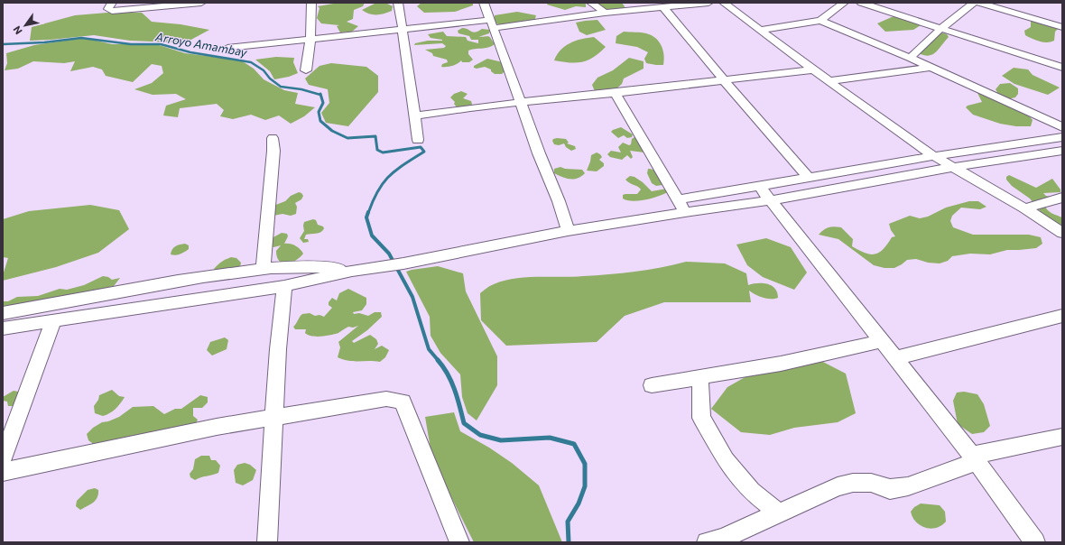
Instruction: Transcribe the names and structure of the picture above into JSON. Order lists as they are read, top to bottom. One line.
{"water":["Arroyo Amambay"],"north":"bottom left"}
